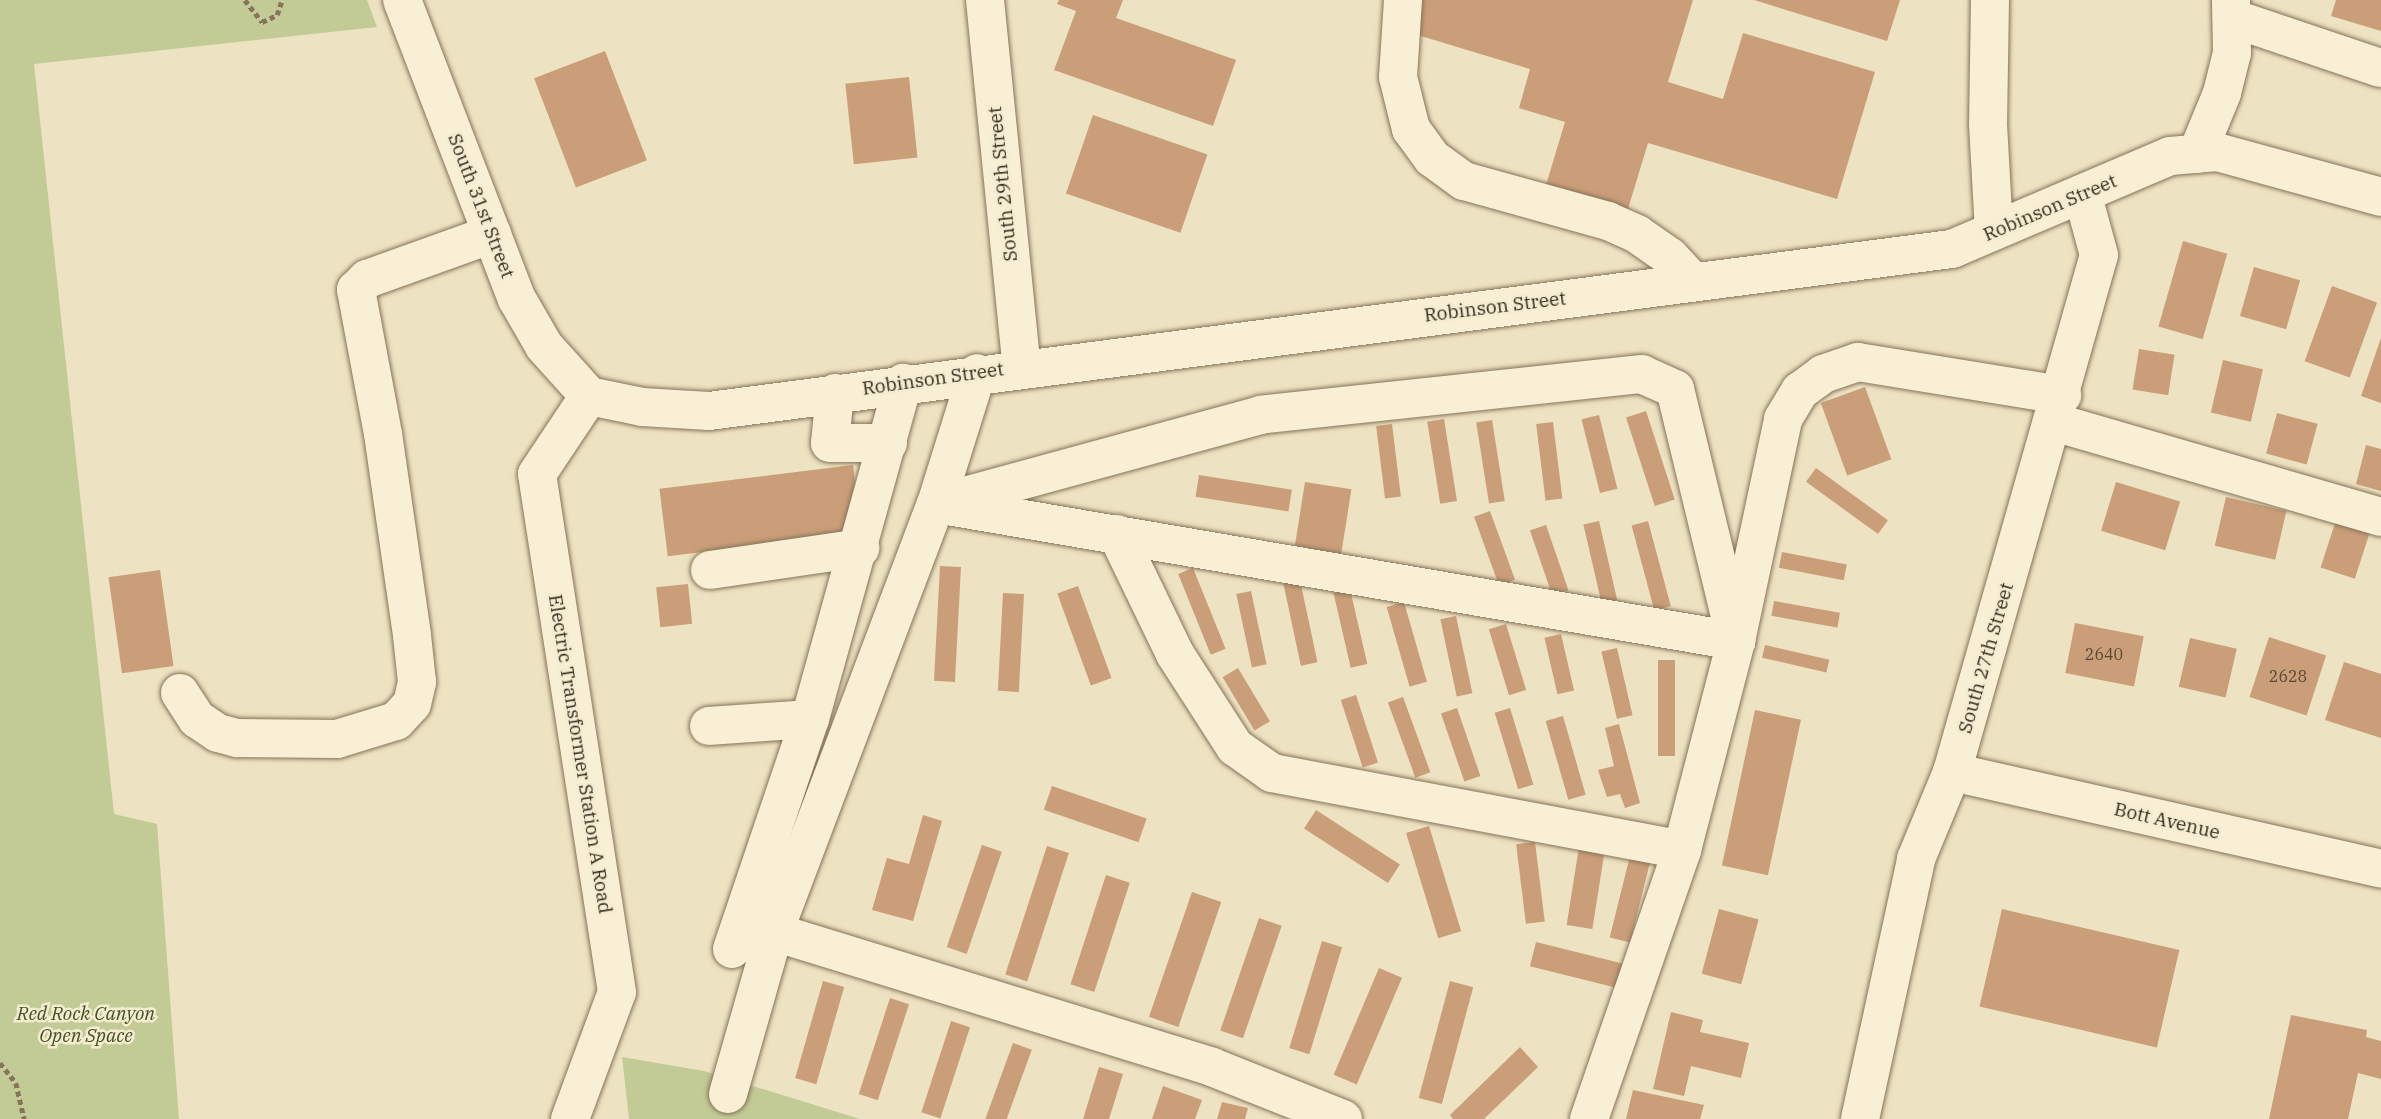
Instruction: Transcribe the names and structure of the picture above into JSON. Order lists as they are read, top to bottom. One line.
{"streets":{"street":["South 29th Street","South 31st Street","Robinson Street","South 27th Street","Electric Transformer Station A Road","Bott Avenue"]},"crossings":[["South 29th Street","Robinson Street"],["South 31st Street","Robinson Street"],["South 31st Street","Electric Transformer Station A Road"],["Robinson Street","South 27th Street"],["Robinson Street","Electric Transformer Station A Road"],["South 27th Street","Bott Avenue"]],"parks":["Red Rock Canyon Open Space"],"house_numbers":["2640","2628"]}
